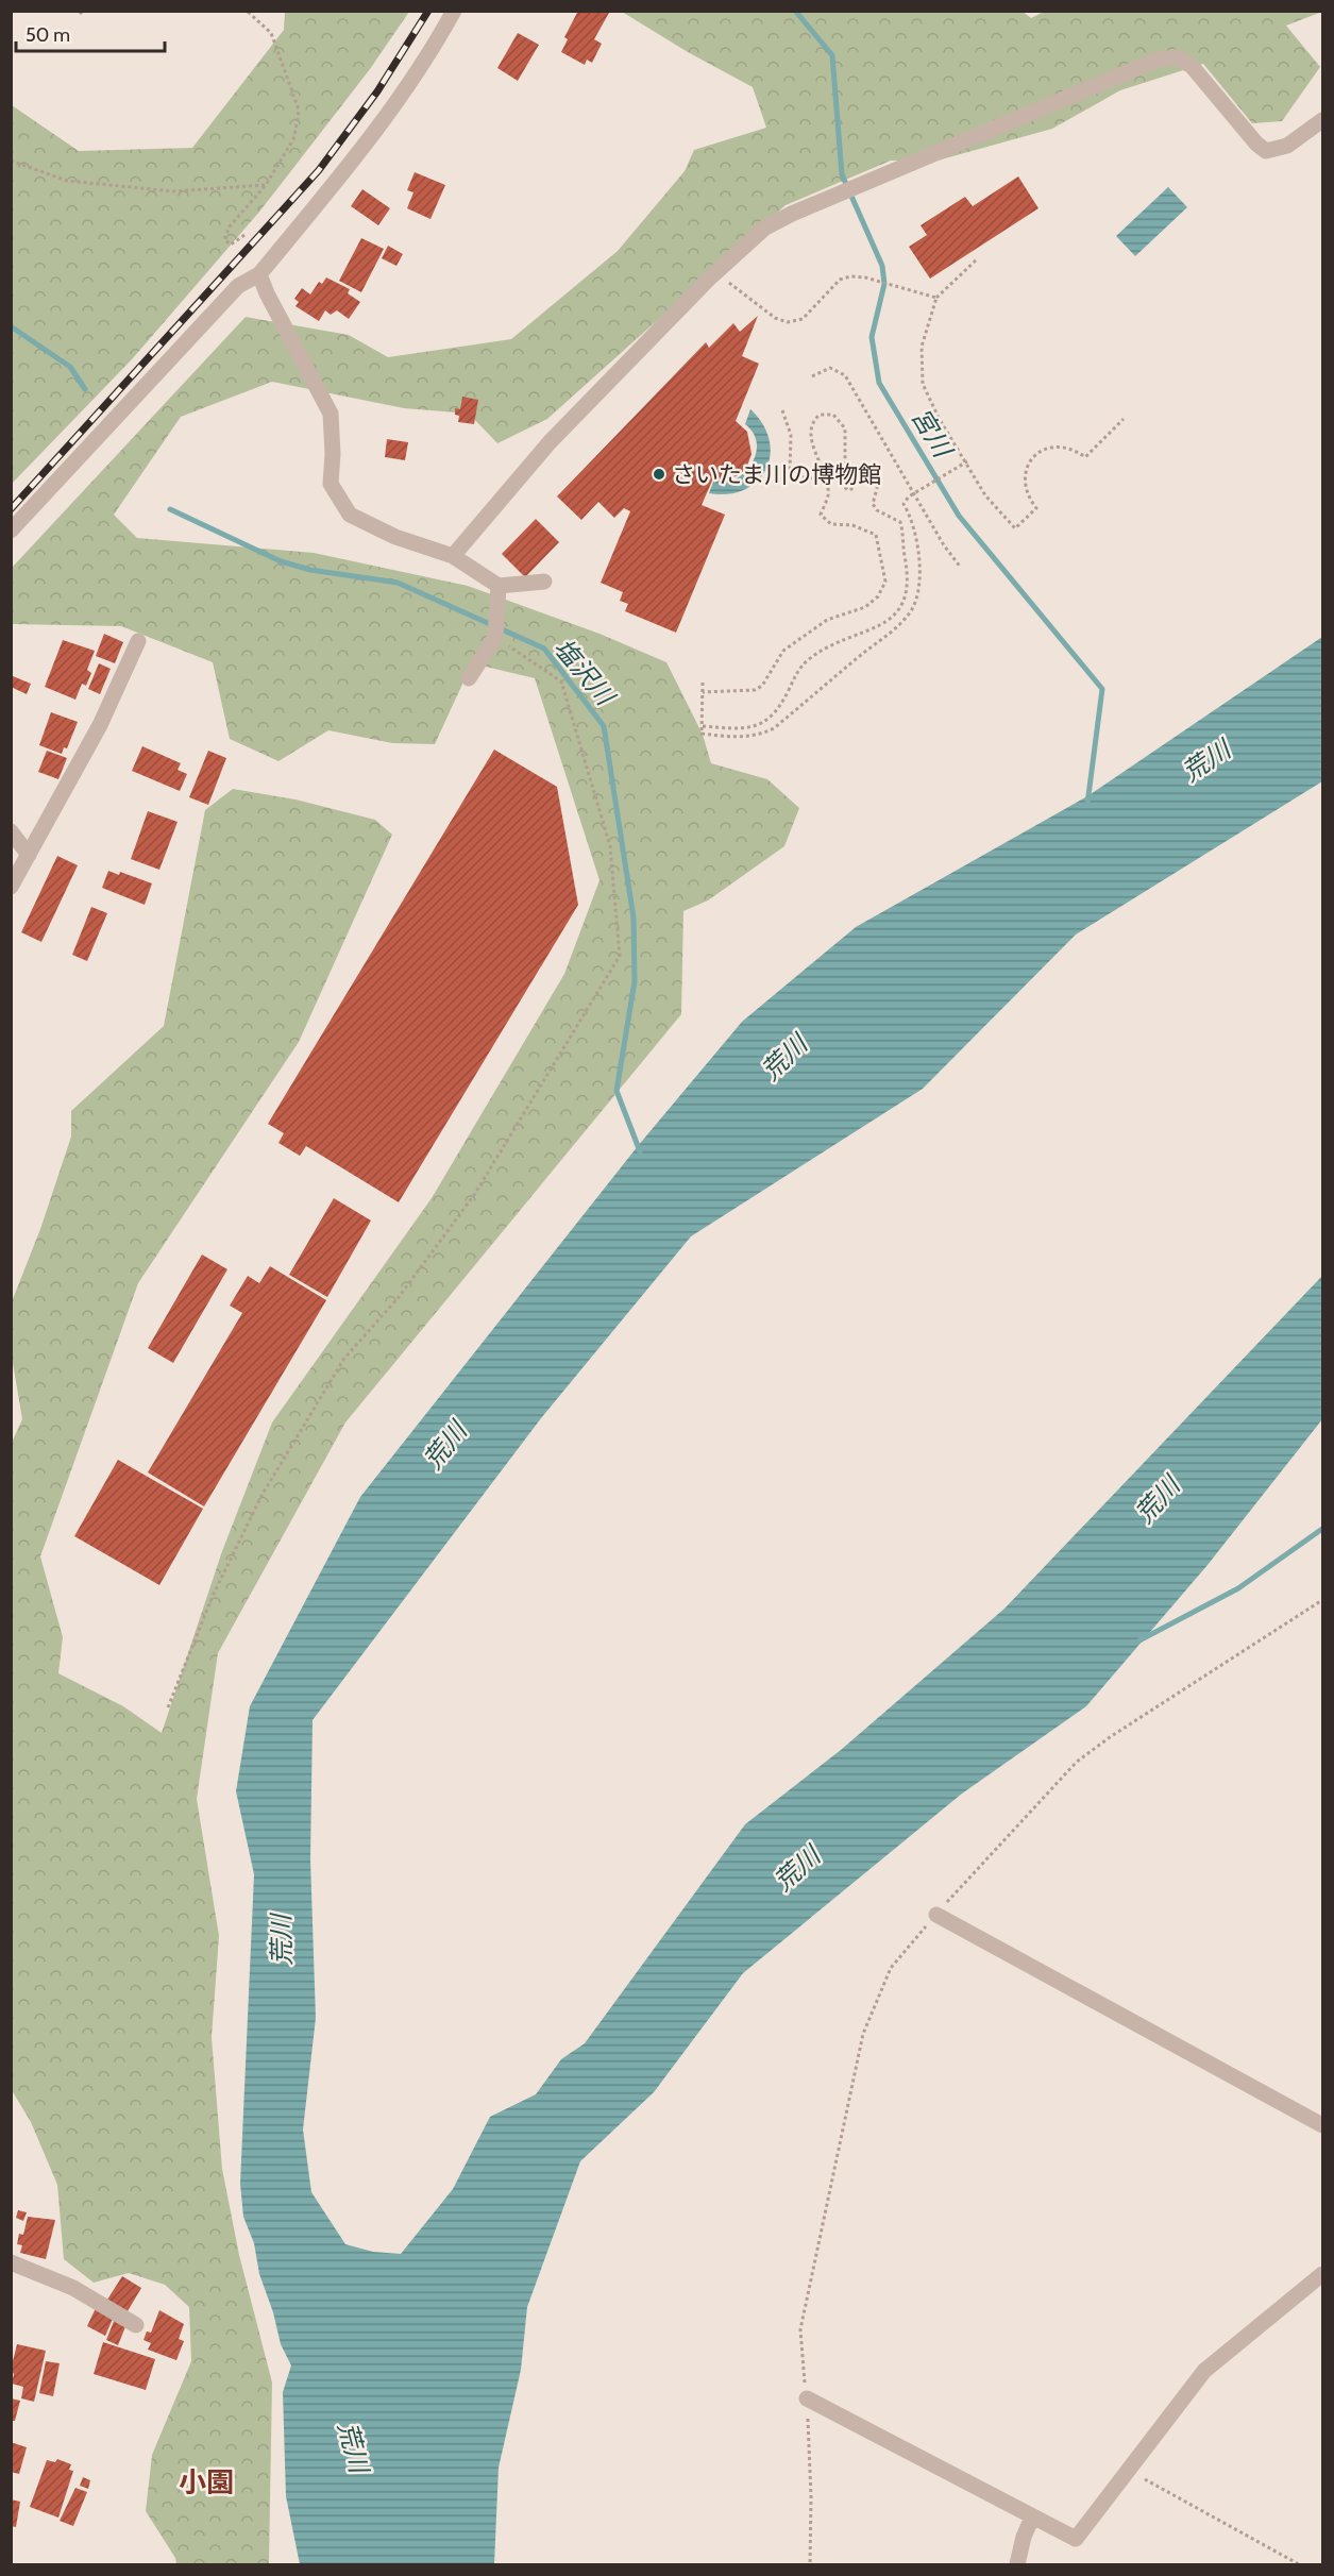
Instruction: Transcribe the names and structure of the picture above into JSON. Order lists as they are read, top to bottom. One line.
{"districts":["小園"],"water":["宮川","塩沢川","荒川"],"places":["さいたま川の博物館"],"scale_bar":"50 m"}
